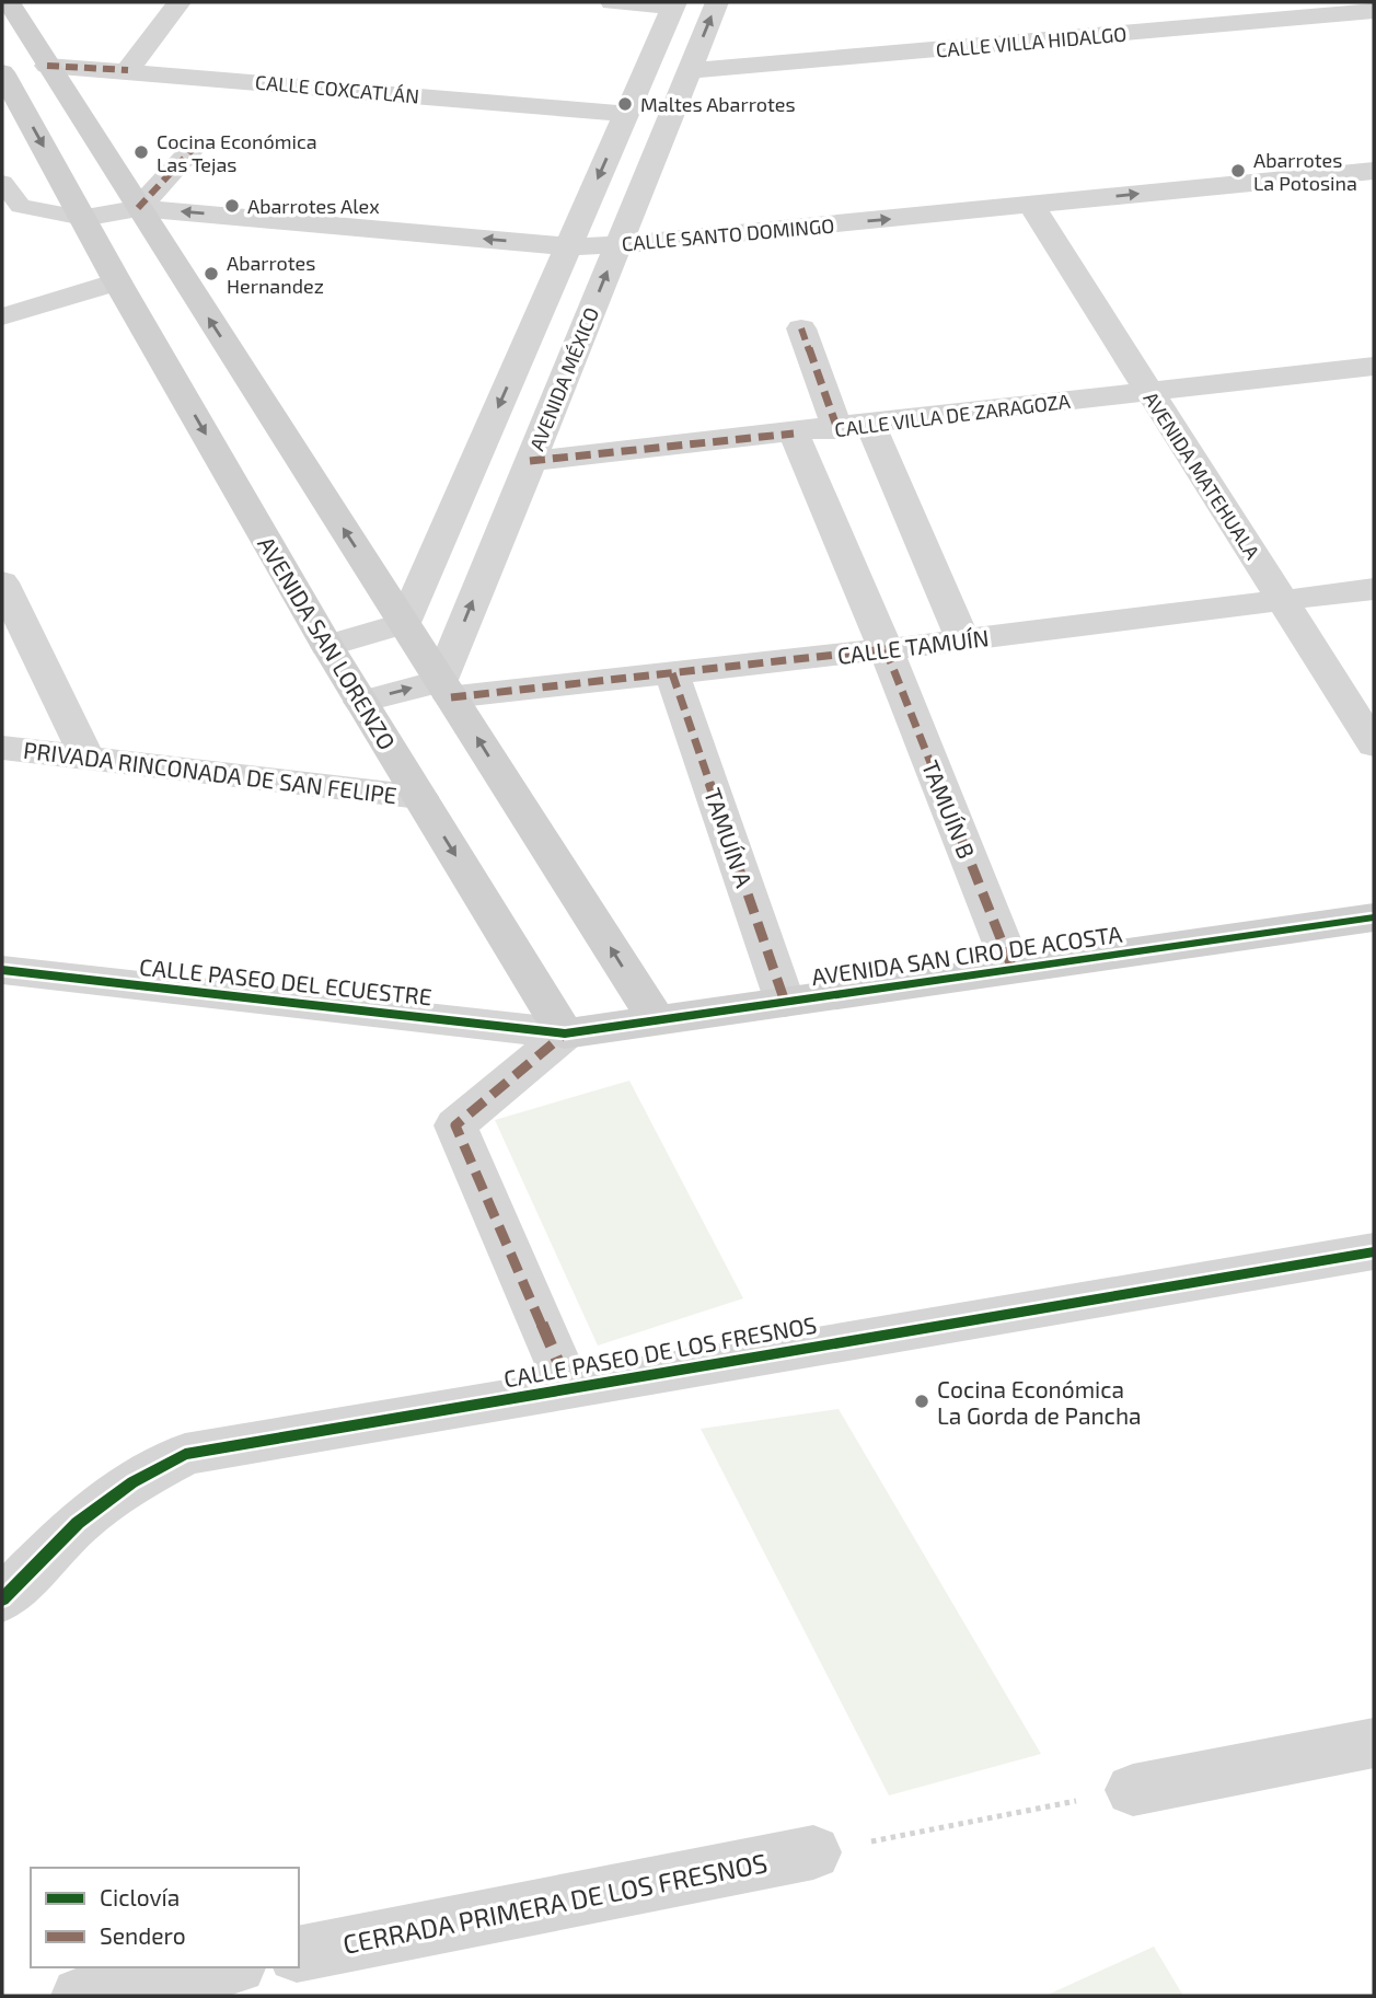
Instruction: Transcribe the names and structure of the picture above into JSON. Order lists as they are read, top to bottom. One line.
{"streets":{"street":["CALLE VILLA HIDALGO","CALLE COXCATLÁN","CALLE SANTO DOMINGO","AVENIDA MÉXICO","CALLE VILLA DE ZARAGOZA","AVENIDA MATEHUALA","AVENIDA SAN LORENZO","CALLE TAMUÍN","PRIVADA RINCONADA DE SAN FELIPE","TAMUÍN B","TAMUÍN A","AVENIDA SAN CIRO DE ACOSTA","CALLE PASEO DEL ECUESTRE","CALLE PASEO DE LOS FRESNOS","CERRADA PRIMERA DE LOS FRESNOS"]},"crossings":[["CALLE VILLA HIDALGO","AVENIDA MÉXICO"],["CALLE SANTO DOMINGO","AVENIDA MÉXICO"],["CALLE SANTO DOMINGO","AVENIDA MATEHUALA"],["CALLE SANTO DOMINGO","AVENIDA SAN LORENZO"],["AVENIDA MÉXICO","CALLE VILLA DE ZARAGOZA"],["AVENIDA MÉXICO","CALLE TAMUÍN"],["CALLE VILLA DE ZARAGOZA","AVENIDA MATEHUALA"],["CALLE VILLA DE ZARAGOZA","TAMUÍN B"],["AVENIDA MATEHUALA","CALLE TAMUÍN"],["AVENIDA SAN LORENZO","PRIVADA RINCONADA DE SAN FELIPE"],["AVENIDA SAN LORENZO","AVENIDA SAN CIRO DE ACOSTA"],["AVENIDA SAN LORENZO","CALLE PASEO DEL ECUESTRE"],["CALLE TAMUÍN","TAMUÍN B"],["CALLE TAMUÍN","TAMUÍN A"],["TAMUÍN B","AVENIDA SAN CIRO DE ACOSTA"],["TAMUÍN A","AVENIDA SAN CIRO DE ACOSTA"],["AVENIDA SAN CIRO DE ACOSTA","CALLE PASEO DEL ECUESTRE"]],"places":["Maltes Abarrotes","Cocina Económica Las Tejas","Abarrotes La Potosina","Abarrotes Alex","Abarrotes Hernandez","Cocina Económica La Gorda de Pancha"],"legend":["Ciclovía","Sendero"]}
